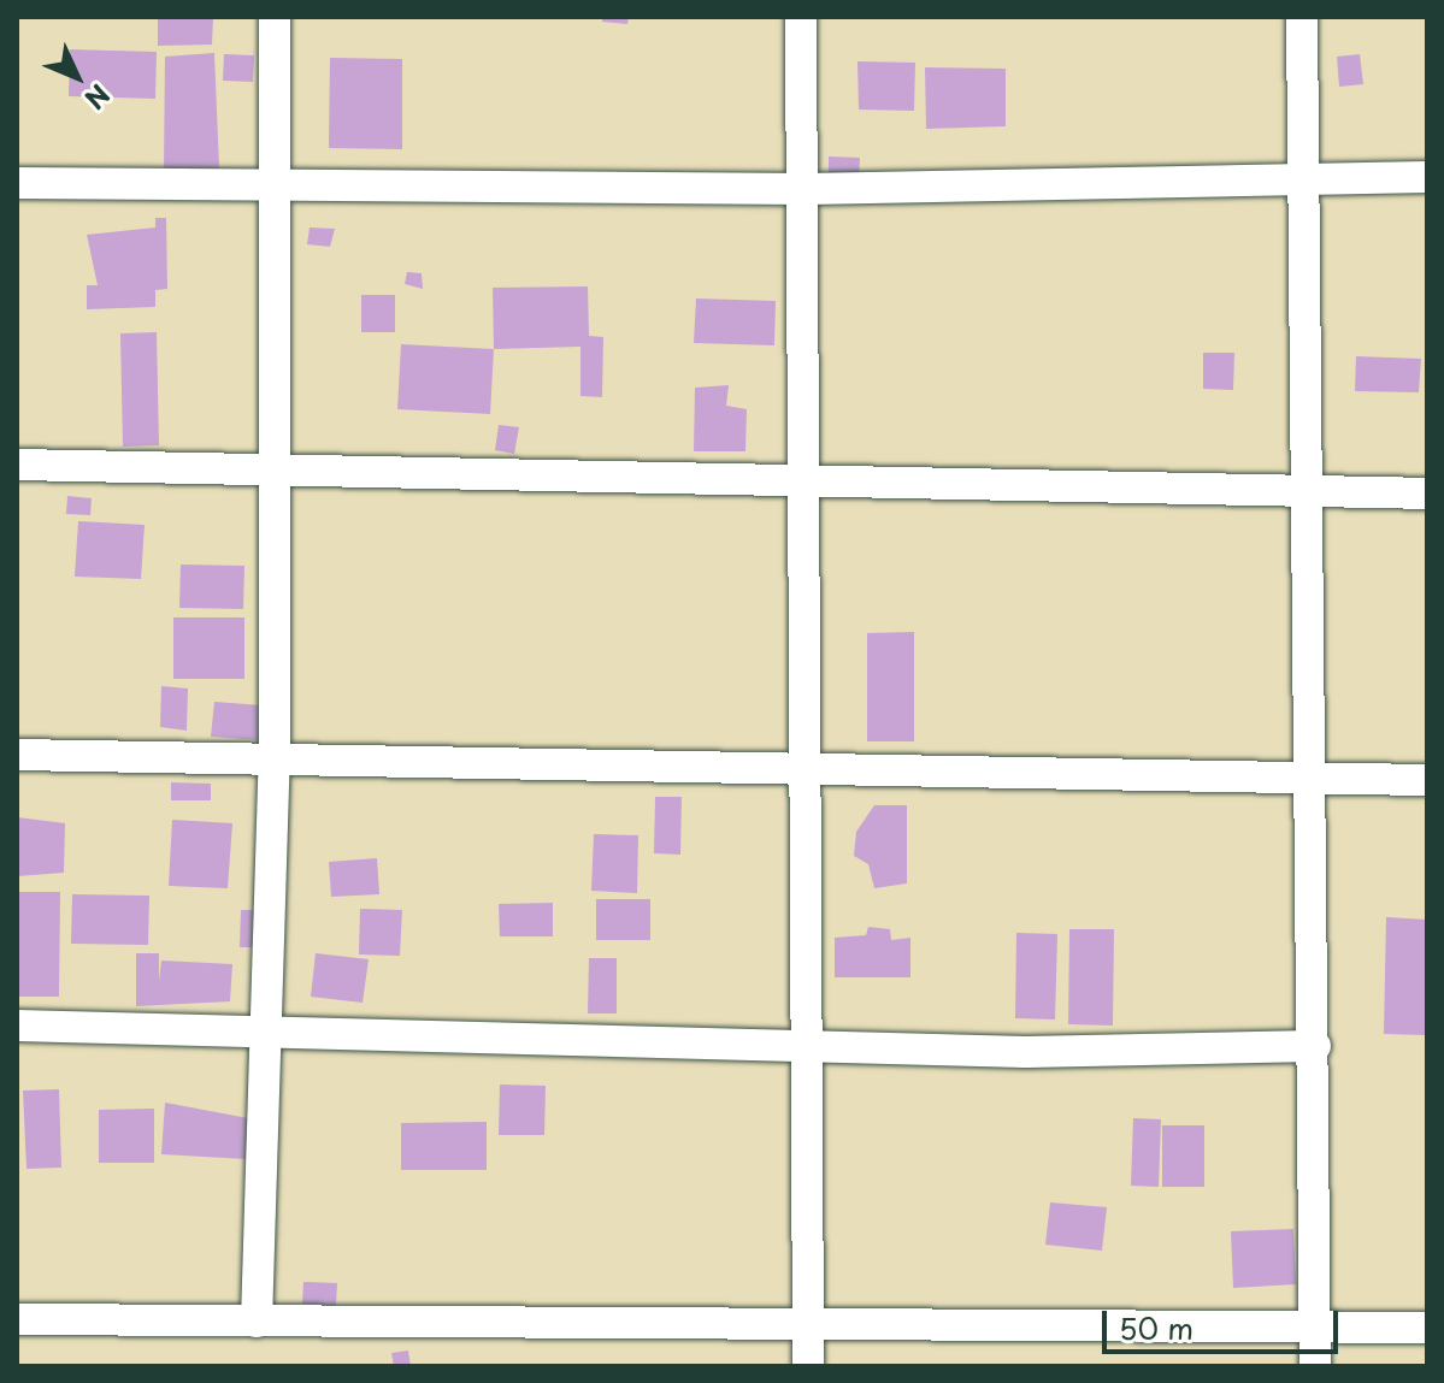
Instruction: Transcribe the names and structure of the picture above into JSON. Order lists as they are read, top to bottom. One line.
{"scale_bar":"50 m","north":"bottom right"}
